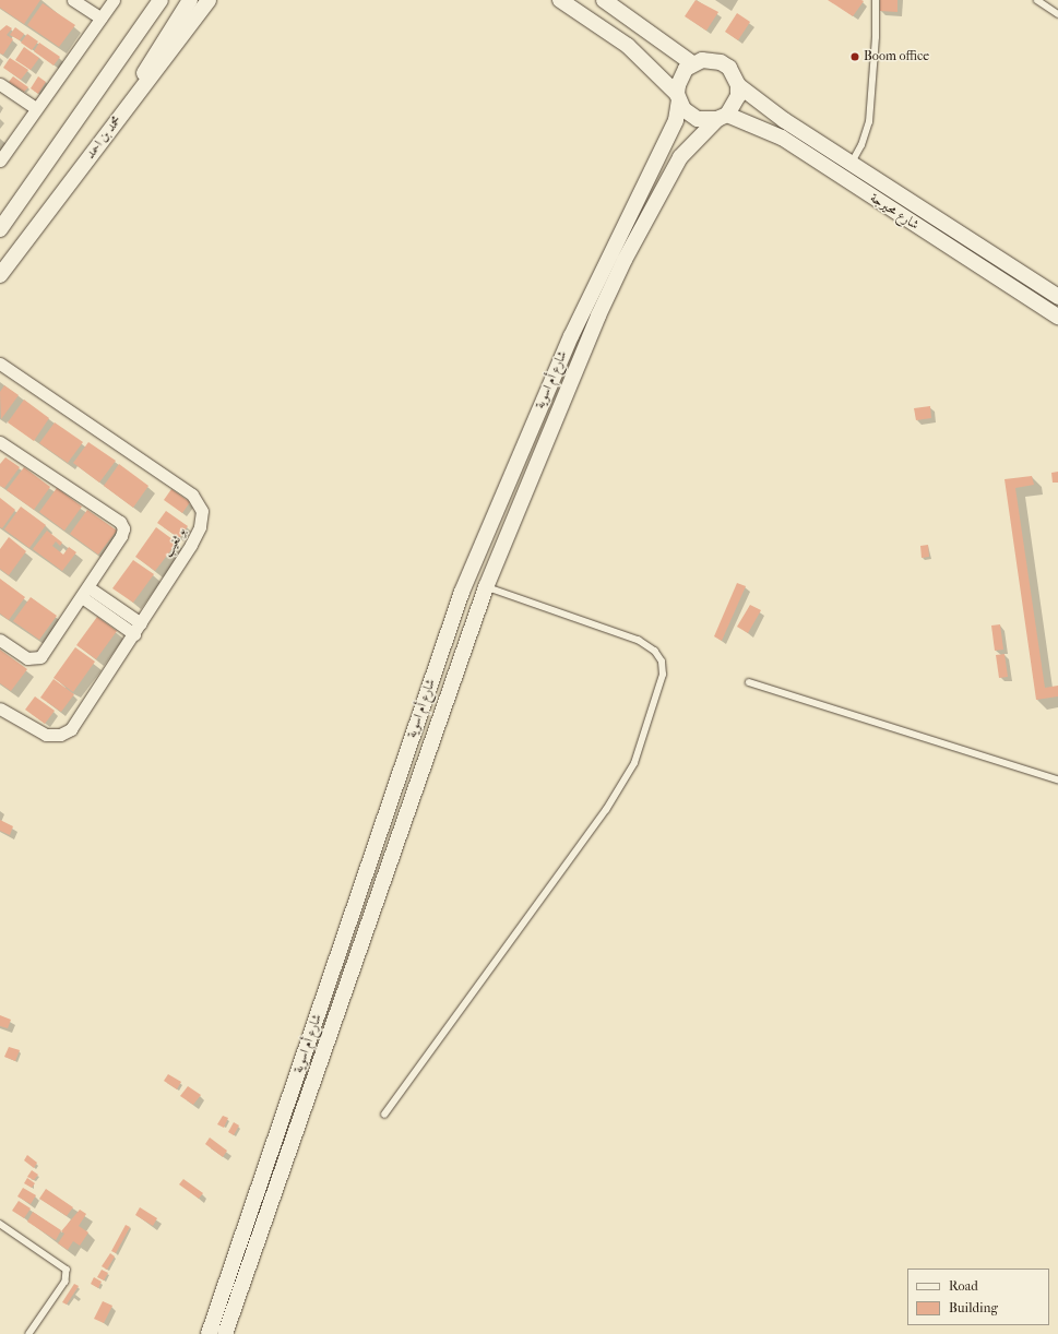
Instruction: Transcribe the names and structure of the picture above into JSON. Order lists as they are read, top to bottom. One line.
{"streets":{"street":["محمد بن احمد","شارع محيرجة","شارع أم اسوية","بو ثغيب"]},"crossings":[["شارع محيرجة","شارع أم اسوية"]],"places":["Boom office"],"legend":["Road","Building"]}
